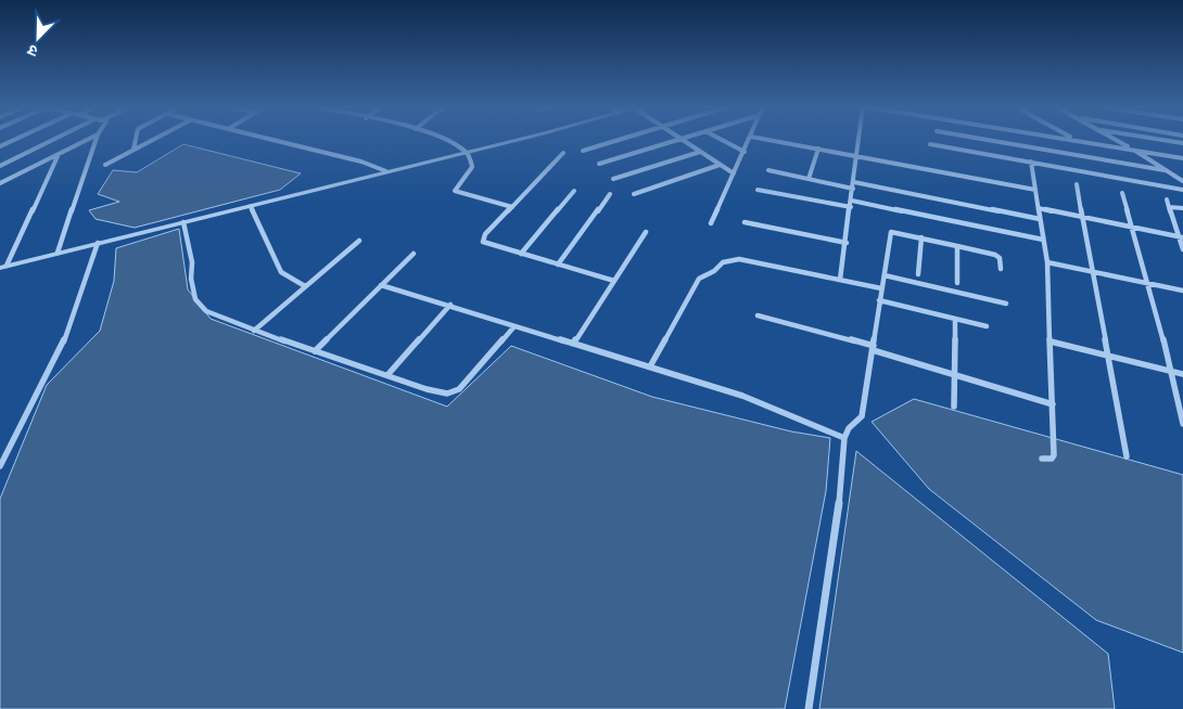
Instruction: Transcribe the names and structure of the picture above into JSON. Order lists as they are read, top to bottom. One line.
{"north":"bottom left"}
